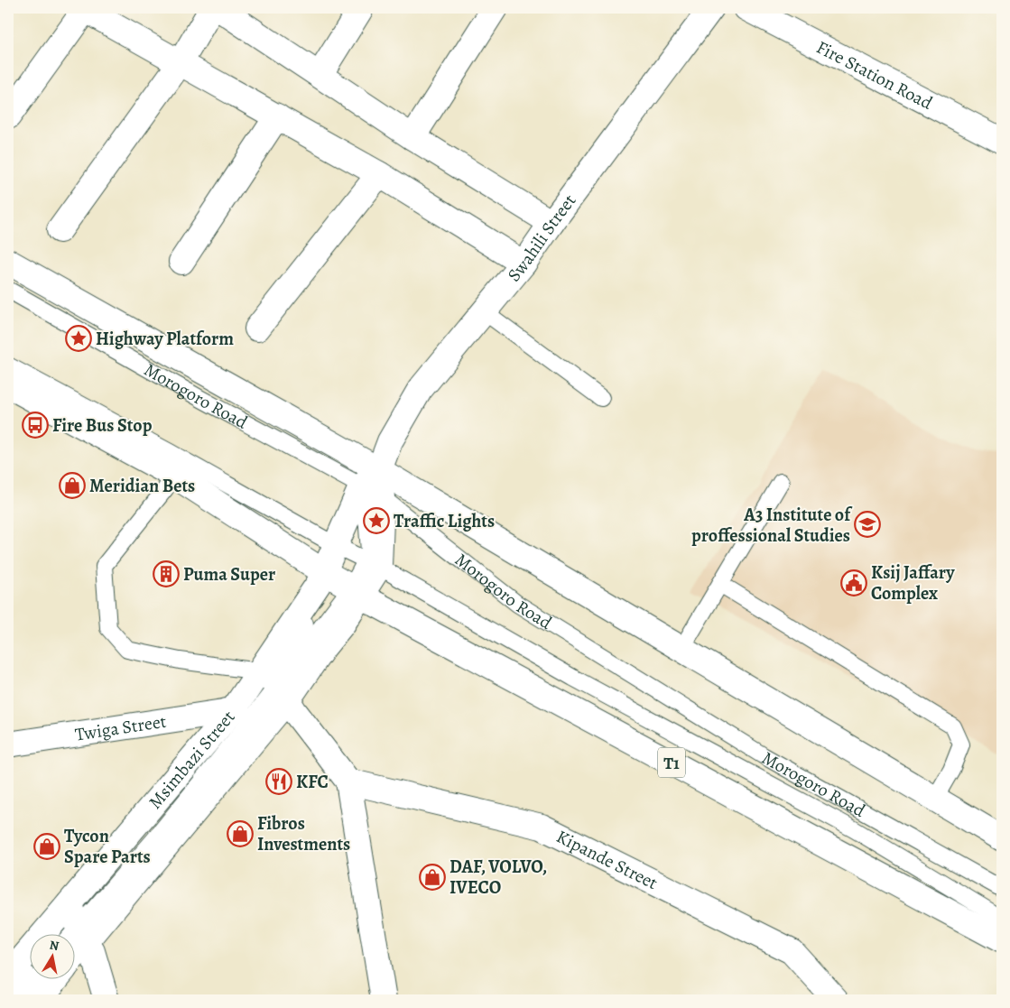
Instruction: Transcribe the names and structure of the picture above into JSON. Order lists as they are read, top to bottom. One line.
{"streets":{"main road":["Fire Station Road","Swahili Street","Morogoro Road","Twiga Street","Msimbazi Street","T1","Kipande Street"]},"crossings":[["Swahili Street","Morogoro Road"],["Twiga Street","Msimbazi Street"],["Msimbazi Street","T1"]],"places":{"place":["Highway Platform","Traffic Lights"],"bus stop":["Fire Bus Stop"],"shop":["Meridian Bets","Fibros Investments","Tycon Spare Parts","DAF, VOLVO, IVECO"],"school or university":["A3 Institute of proffessional Studies"],"building":["Puma Super"],"public building":["Ksij Jaffary Complex"],"restaurant":["KFC"]},"north":"top"}
